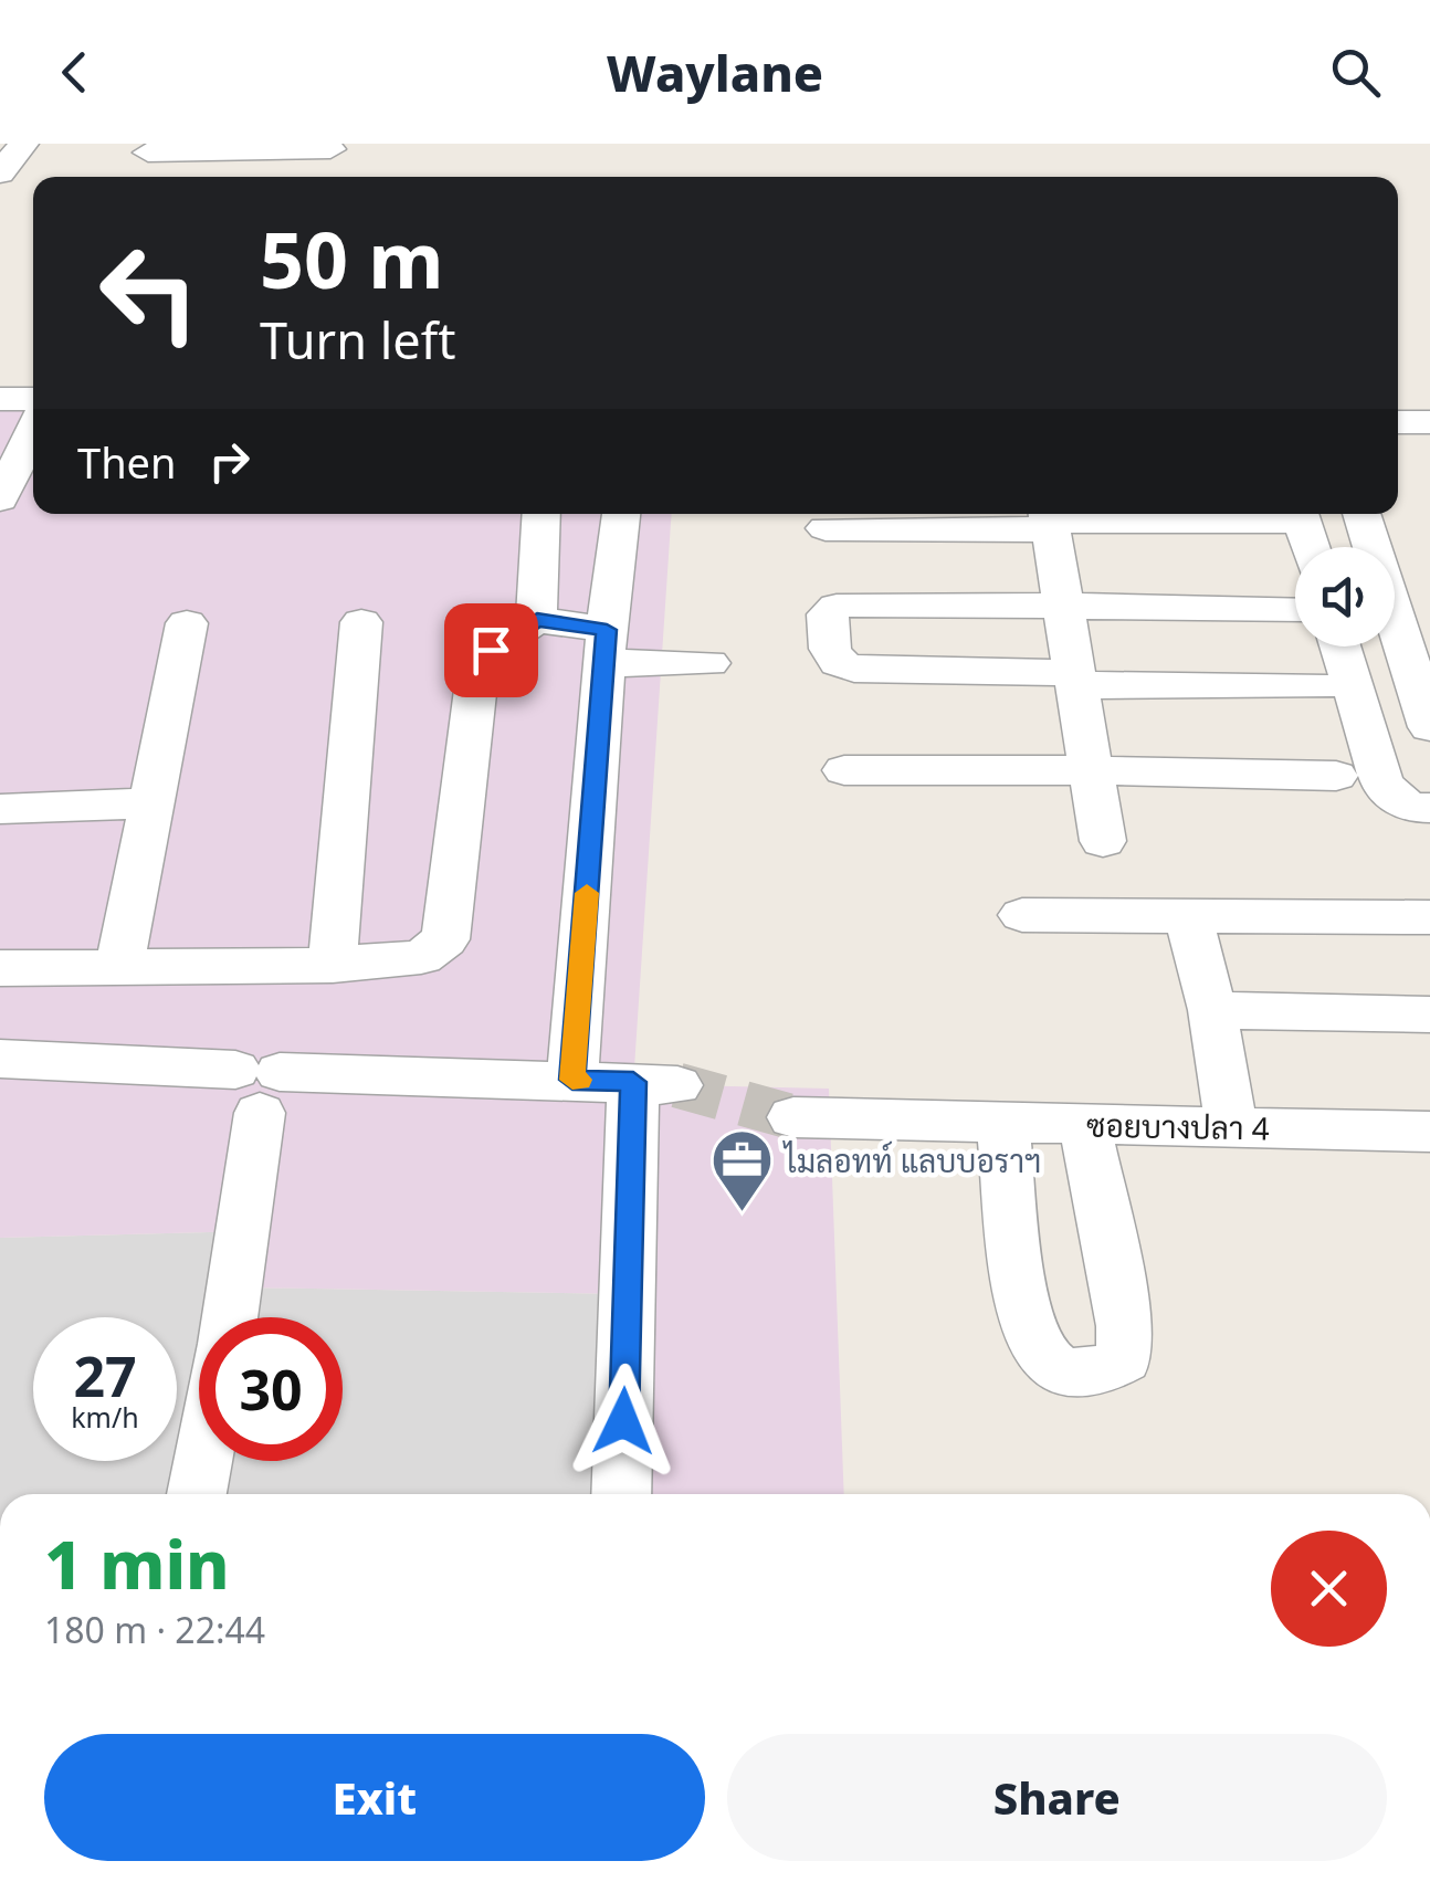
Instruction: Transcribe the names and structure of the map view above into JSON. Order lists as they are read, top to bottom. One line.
{"streets":{"street":["ซอยบางปลา 4"]},"places":{"office":["ไมลอทท์ แลบบอราฯ"]},"page":{"header":"Waylane","turn":["50 m","Turn left"],"then":"Then","speed":"27 km/h","limit":"30","heading":["1 min","180 m · 22:44"],"buttons":["Exit","Share"]}}
